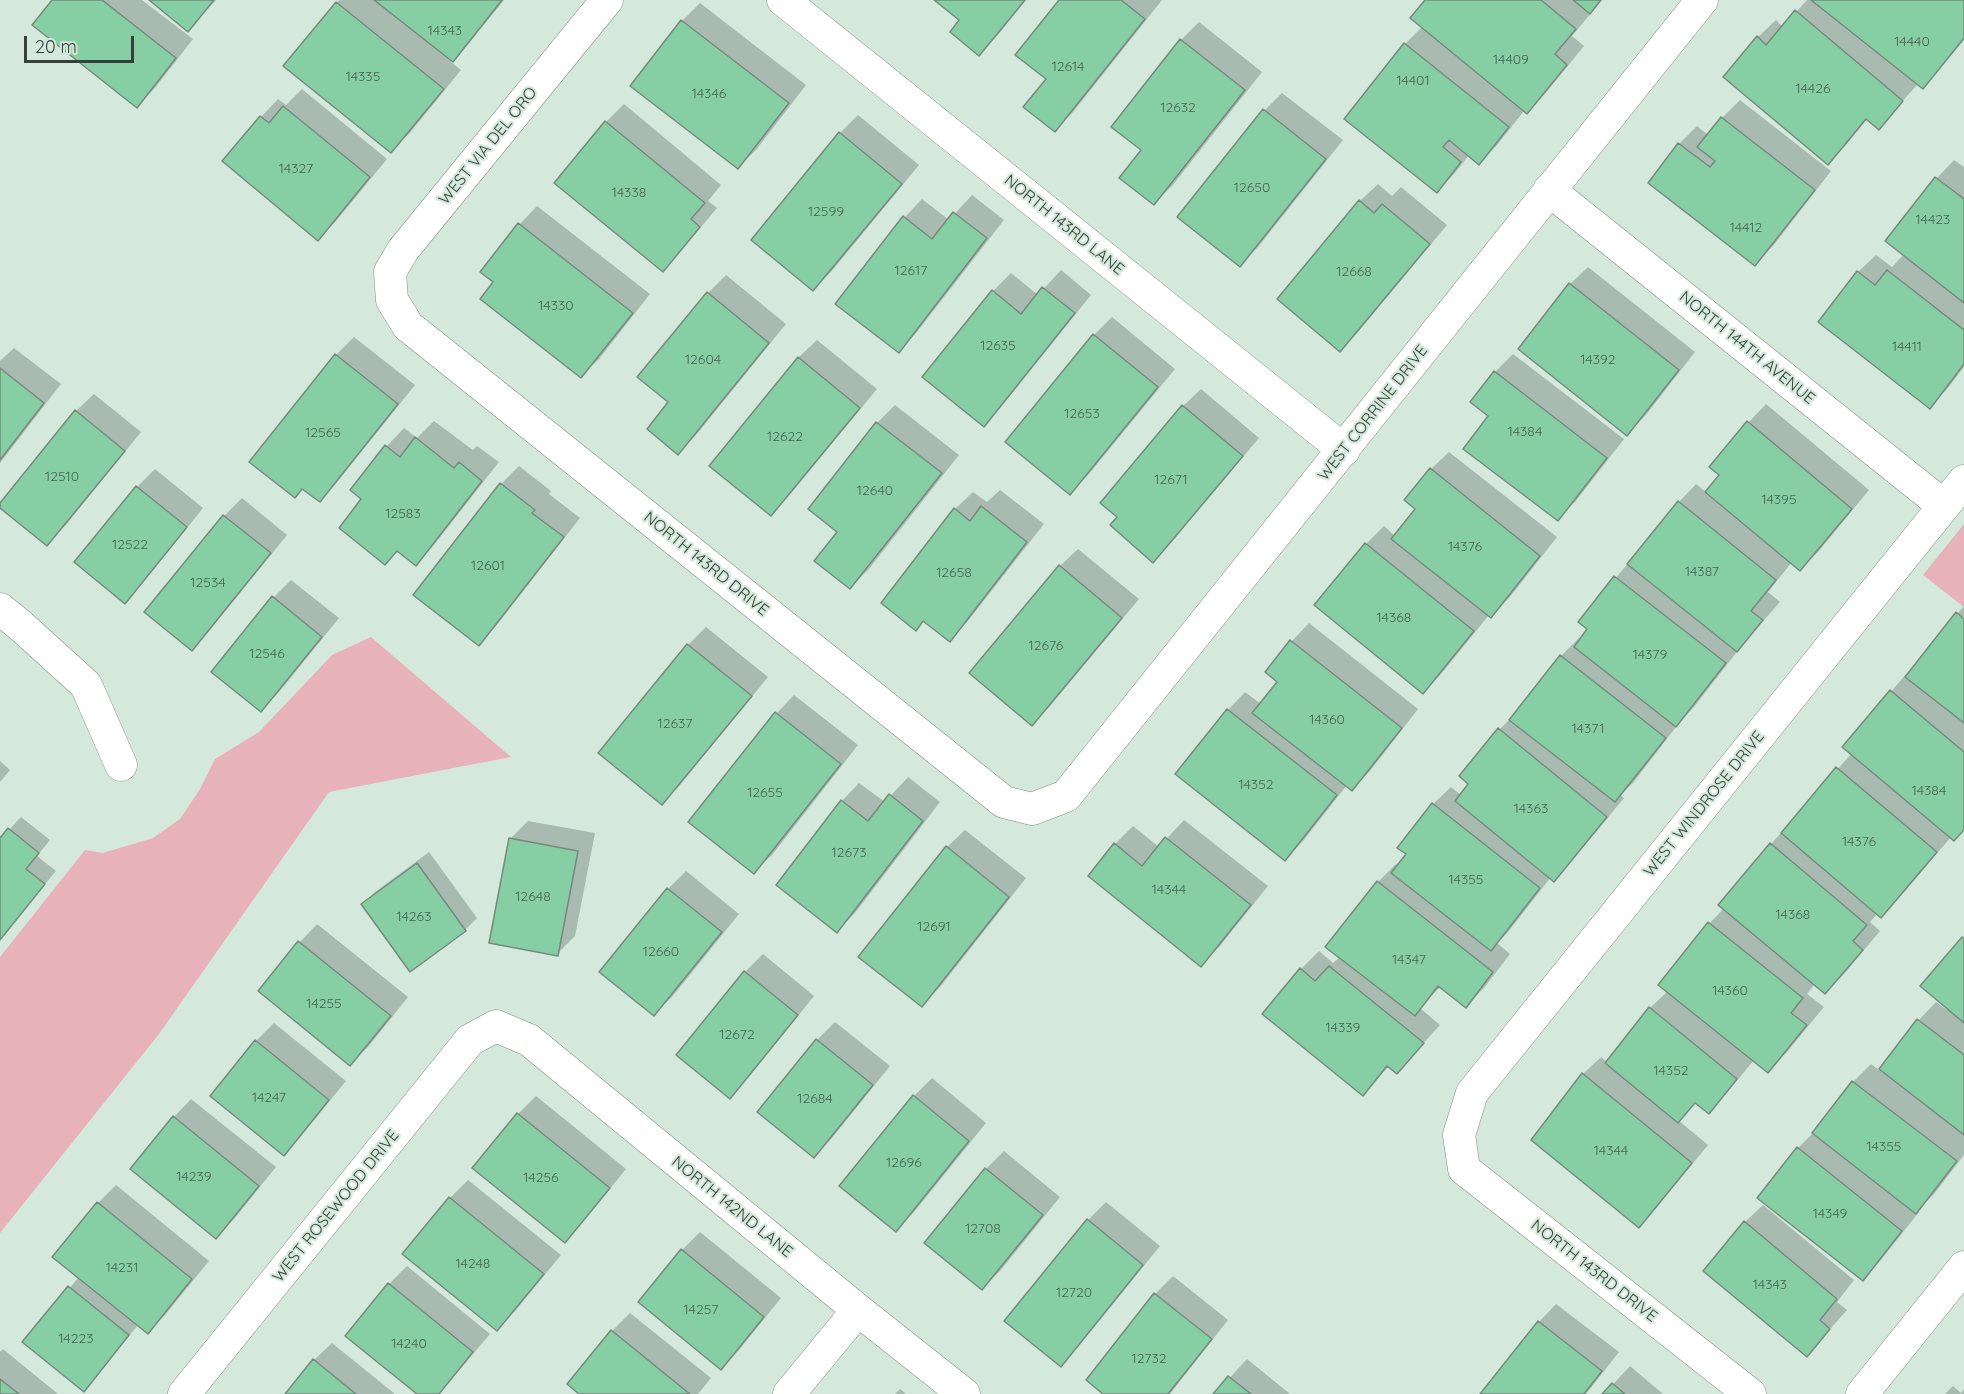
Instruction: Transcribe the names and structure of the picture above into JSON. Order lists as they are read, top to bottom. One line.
{"streets":{"street":["WEST VIA DEL ORO","NORTH 143RD LANE","NORTH 144TH AVENUE","WEST CORRINE DRIVE","NORTH 143RD DRIVE","WEST WINDROSE DRIVE","WEST ROSEWOOD DRIVE","NORTH 142ND LANE"]},"crossings":[["WEST VIA DEL ORO","NORTH 143RD DRIVE"],["NORTH 143RD LANE","WEST CORRINE DRIVE"],["NORTH 144TH AVENUE","WEST CORRINE DRIVE"],["NORTH 144TH AVENUE","WEST WINDROSE DRIVE"],["WEST CORRINE DRIVE","NORTH 143RD DRIVE"],["NORTH 143RD DRIVE","WEST WINDROSE DRIVE"],["WEST ROSEWOOD DRIVE","NORTH 142ND LANE"]],"house_numbers":["14343","14440","14409","12614","14335","14401","14426","14346","12632","14327","12650","14338","12599","14423","14412","12617","12668","14330","12635","14411","12604","14392","12653","14384","12565","12622","12510","12671","12640","14395","12583","12522","14376","12601","14387","12658","12534","14368","12676","12546","14379","14360","12637","14371","14352","14384","12655","14363","14376","12673","14355","14344","12648","14368","14263","12691","12660","14347","14360","14255","14339","12672","14352","14247","12684","14355","14344","12696","14239","14256","14349","12708","14248","14231","14343","12720","14257","14223","14240","12732"],"scale_bar":"20 m"}
